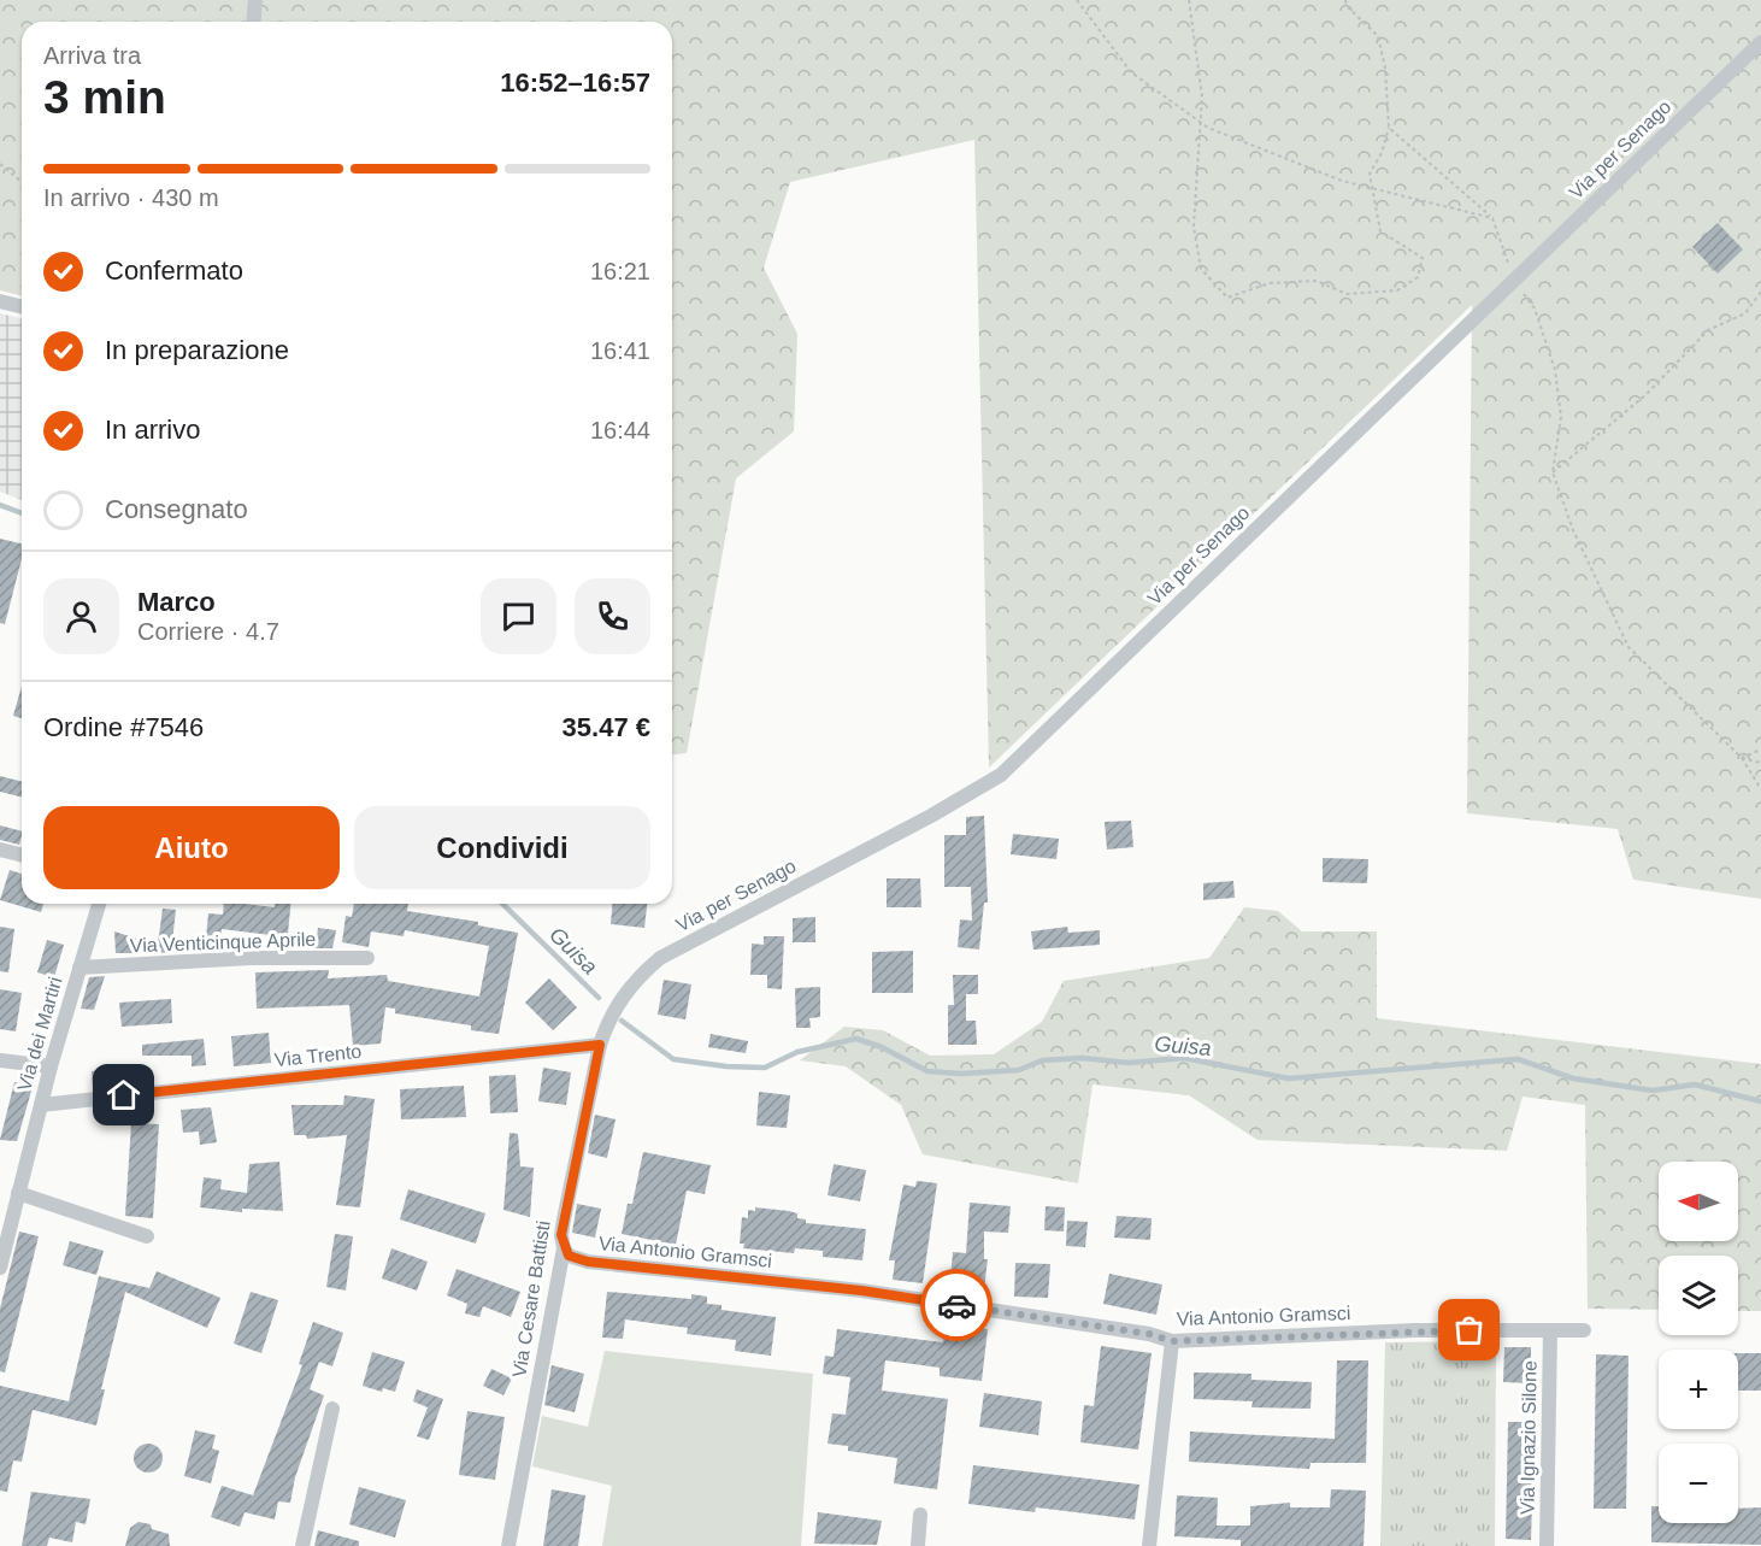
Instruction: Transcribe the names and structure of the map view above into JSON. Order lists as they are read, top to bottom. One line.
{"streets":{"street":["Via per Senago","Via Venticinque Aprile","Via dei Martiri","Via Trento","Via Antonio Gramsci","Via Cesare Battisti","Via Ignazio Silone"]},"crossings":[["Via per Senago","Via Cesare Battisti"],["Via Venticinque Aprile","Via dei Martiri"],["Via dei Martiri","Via Trento"],["Via Trento","Via Cesare Battisti"],["Via Antonio Gramsci","Via Cesare Battisti"],["Via Antonio Gramsci","Via Ignazio Silone"]],"water":["Guisa"],"north":"left","page":{"heading":["3 min","Arriva tra","16:52–16:57"],"panel":["Marco","Corriere · 4.7","Ordine #7546","35.47 €"],"bar":"In arrivo · 430 m","list":[["Confermato","16:21"],["In preparazione","16:41"],["In arrivo","16:44"],"Consegnato"],"buttons":["Aiuto","Condividi"],"map_buttons":["+","−"]}}
